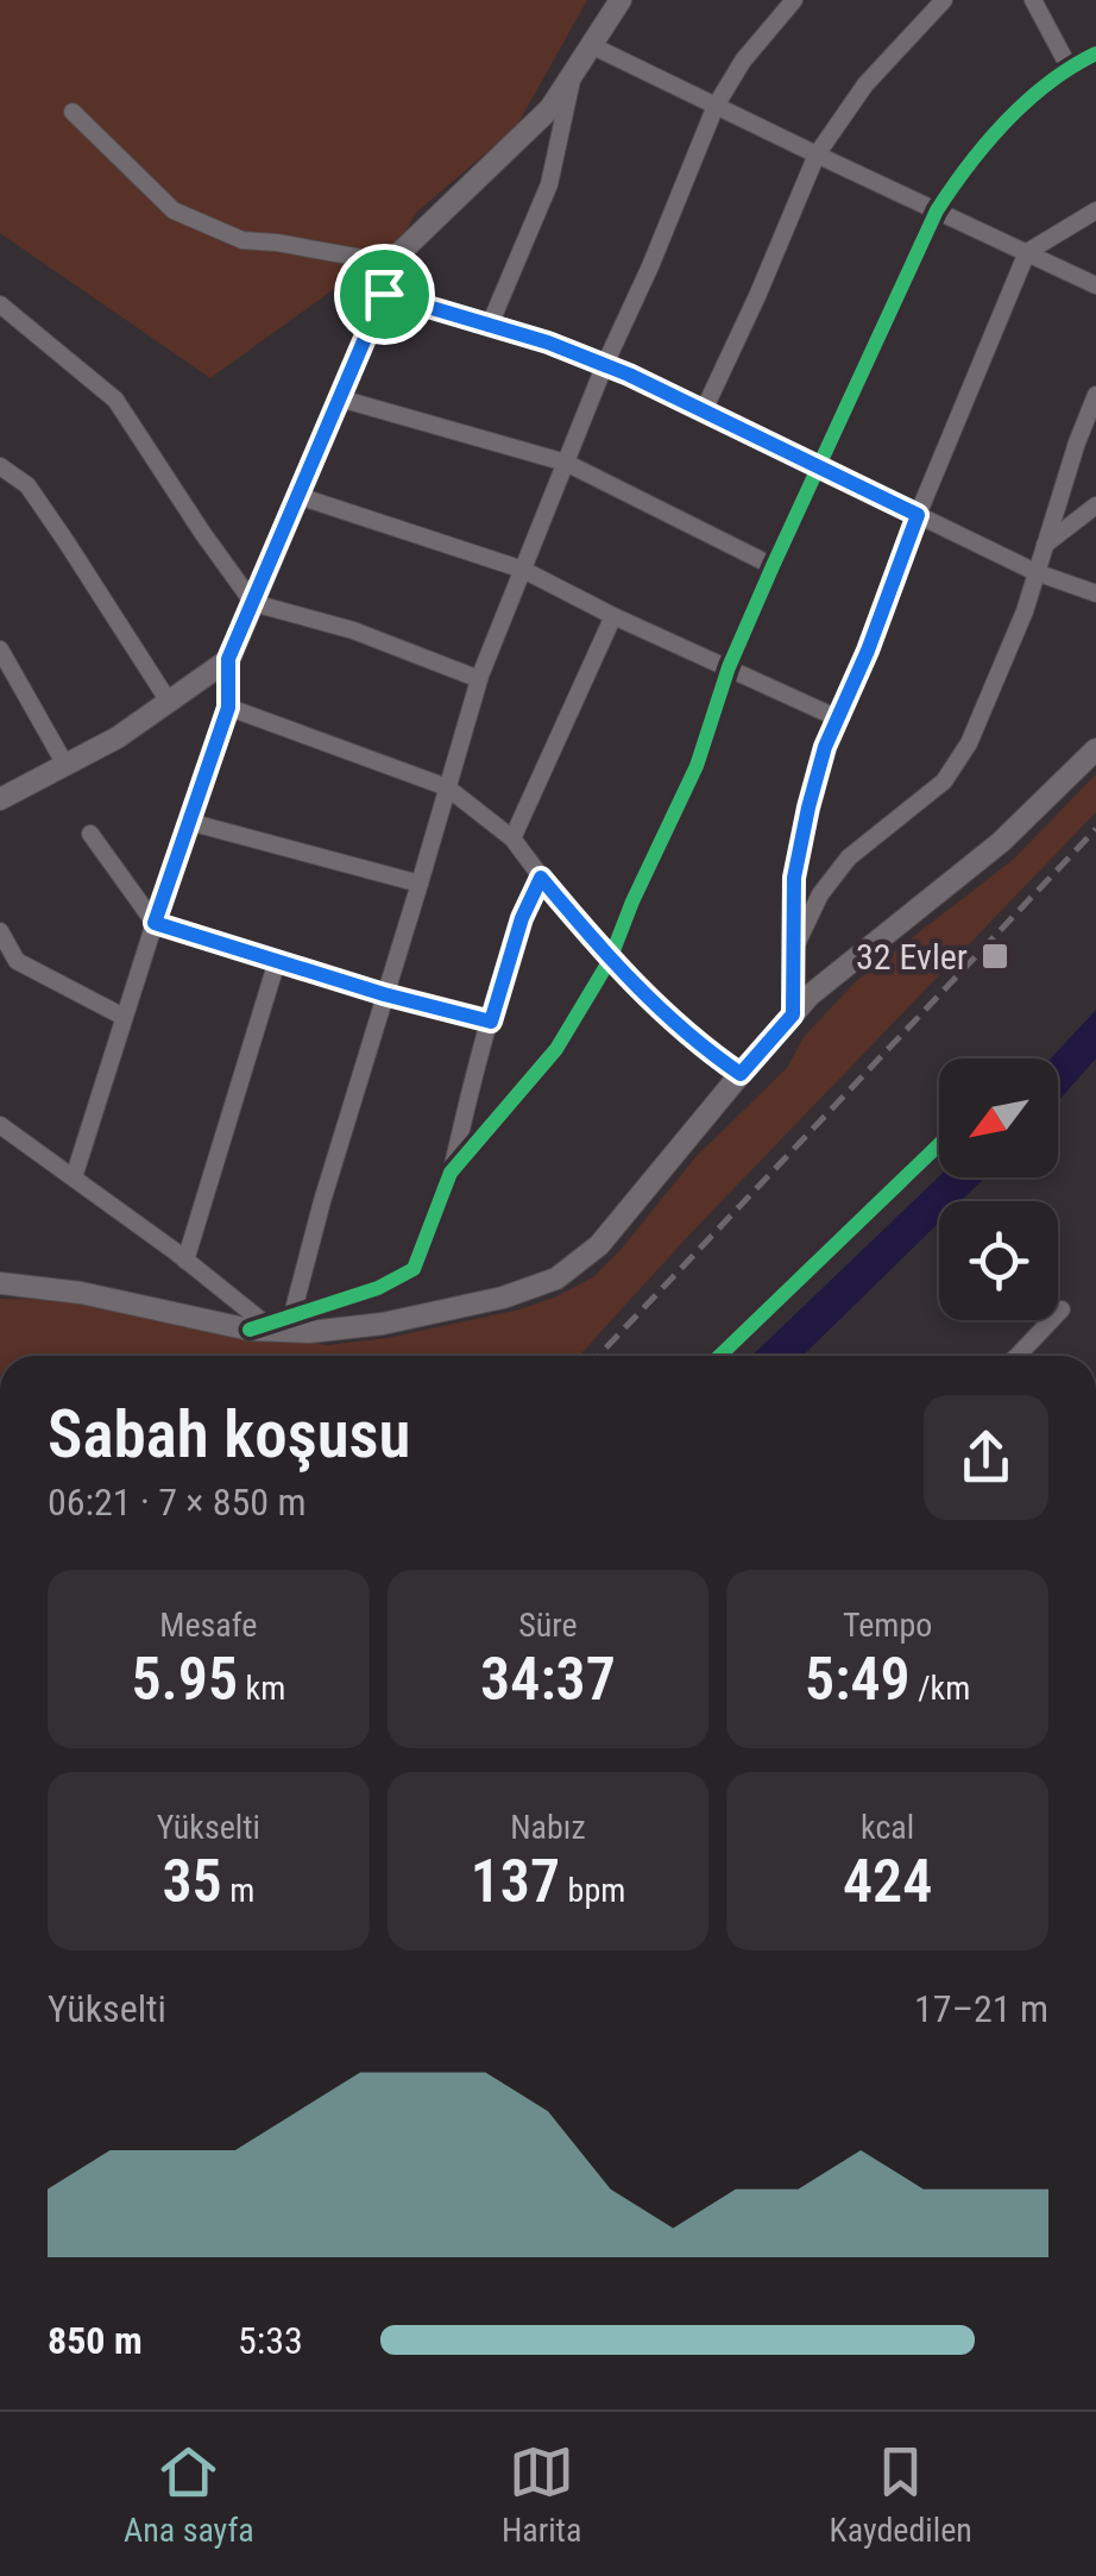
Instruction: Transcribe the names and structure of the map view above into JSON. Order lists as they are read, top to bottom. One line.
{"places":{"transit":["32 Evler"]},"north":"bottom left","page":{"heading":["Sabah koşusu","06:21 · 7 × 850 m"],"stats":[["Mesafe","5.95 km"],["Süre","34:37"],["Tempo","5:49 /km"],["Yükselti","35 m"],["Nabız","137 bpm"],["kcal","424"]],"chart":["Yükselti","17–21 m"],"list":[{"name":"850 m","note":"5:33"}],"tabs":["Ana sayfa","Harita","Kaydedilen"]}}
